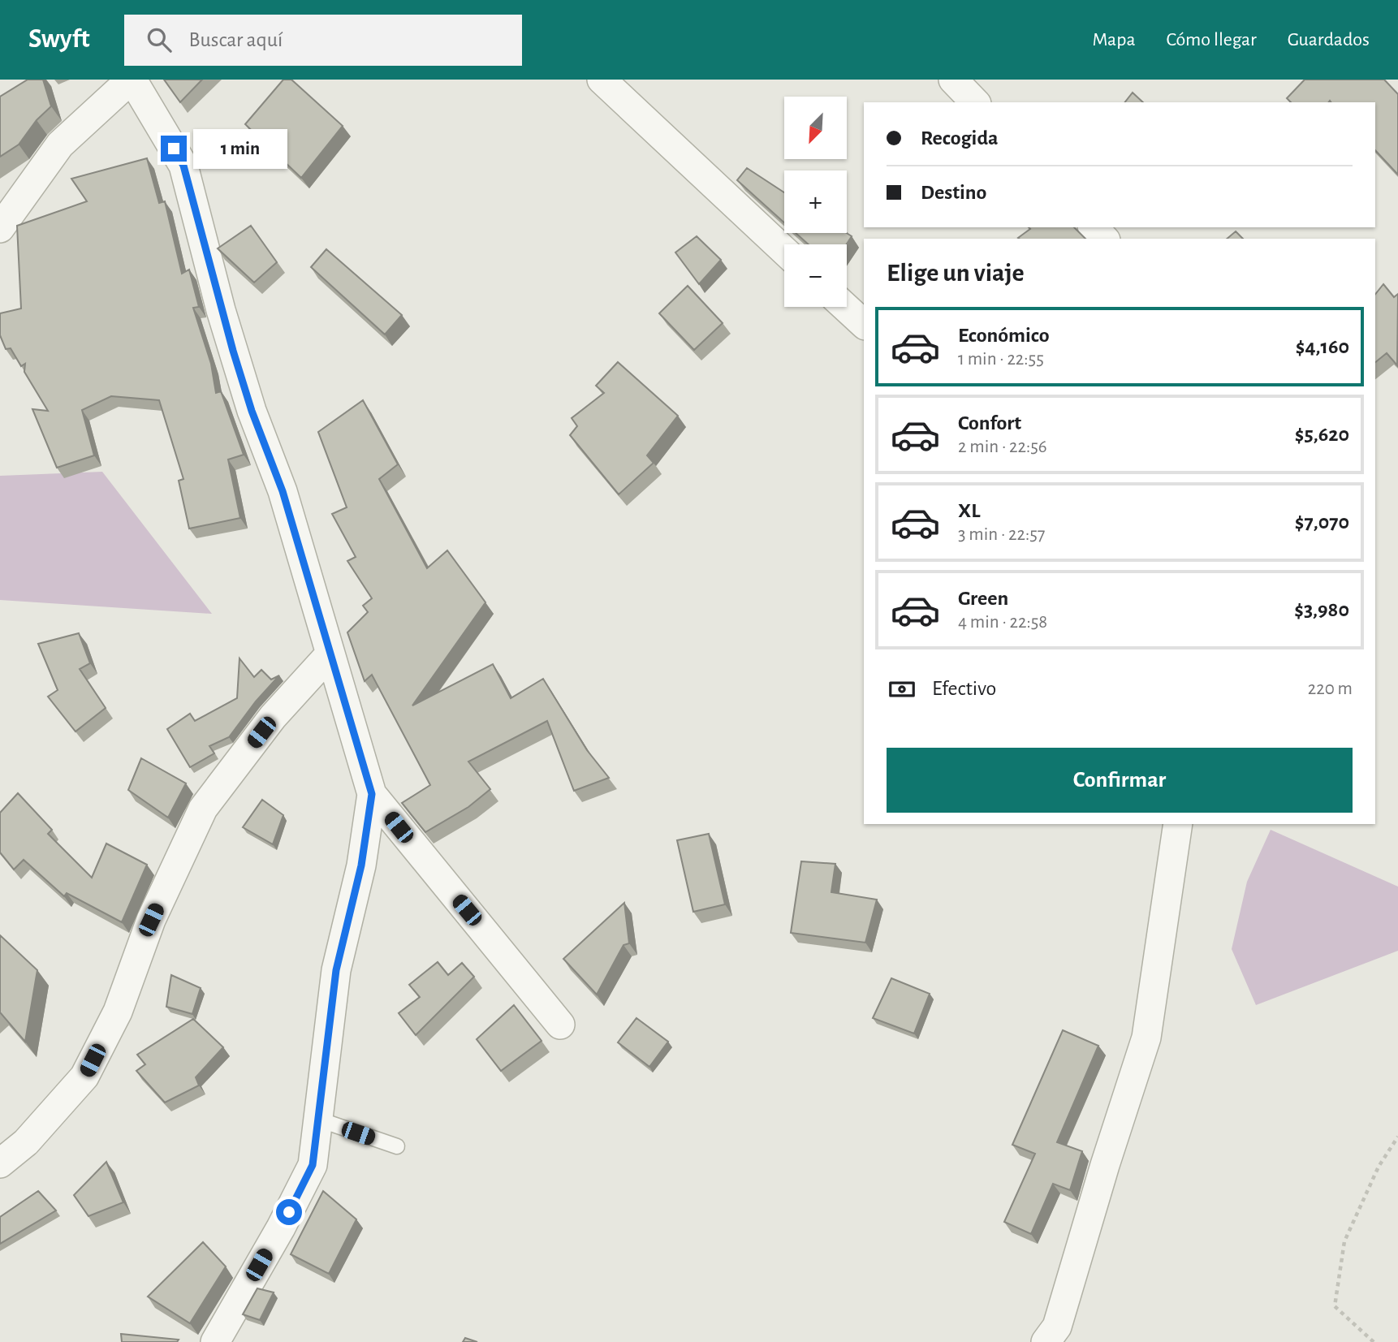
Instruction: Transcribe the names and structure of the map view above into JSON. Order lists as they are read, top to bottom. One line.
{"north":"bottom left","page":{"header":"Swyft","search":"Buscar aquí","nav":["Mapa","Cómo llegar","Guardados"],"map_buttons":["+","−"],"banner":["Recogida","Destino"],"bubble":"1 min","heading":"Elige un viaje","list":[{"name":"Económico","note":"1 min · 22:55","value":"$4,160"},{"name":"Confort","note":"2 min · 22:56","value":"$5,620"},{"name":"XL","note":"3 min · 22:57","value":"$7,070"},{"name":"Green","note":"4 min · 22:58","value":"$3,980"}],"pay":["Efectivo","220 m"],"buttons":"Confirmar"}}
